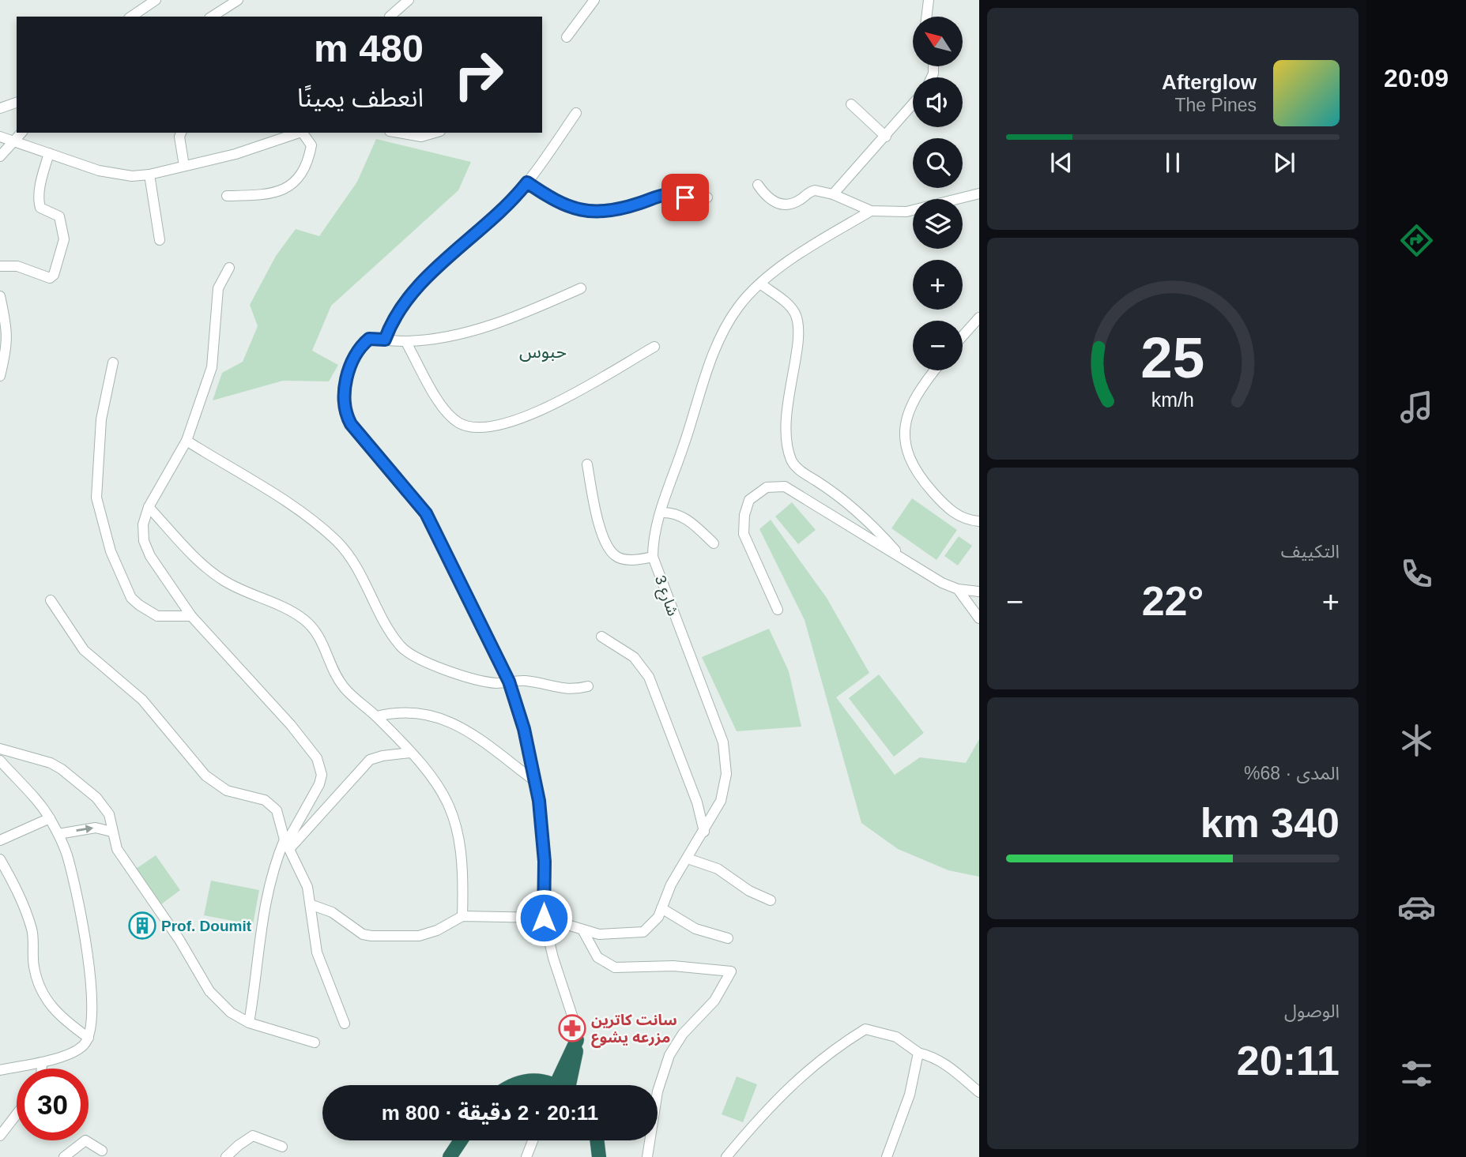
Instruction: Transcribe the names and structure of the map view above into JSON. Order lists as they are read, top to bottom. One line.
{"streets":{"street":["شارع 3"]},"districts":["حبوس"],"places":{"building":["Prof. Doumit"],"pharmacy":["سانت كاترين مزرعه يشوع"]},"north":"top left","page":{"tabs":"20:09","map_buttons":["+","−"],"turn":["480 m","انعطف يمينًا"],"song":["Afterglow","The Pines"],"tile":["التكييف",["المدى · 68%","340 km"],["الوصول","20:11"]],"heat":["−","22°","+"],"limit":"30","trip":"20:11 · 2 دقيقة · 800 m","gauge":["25","km/h"]}}
